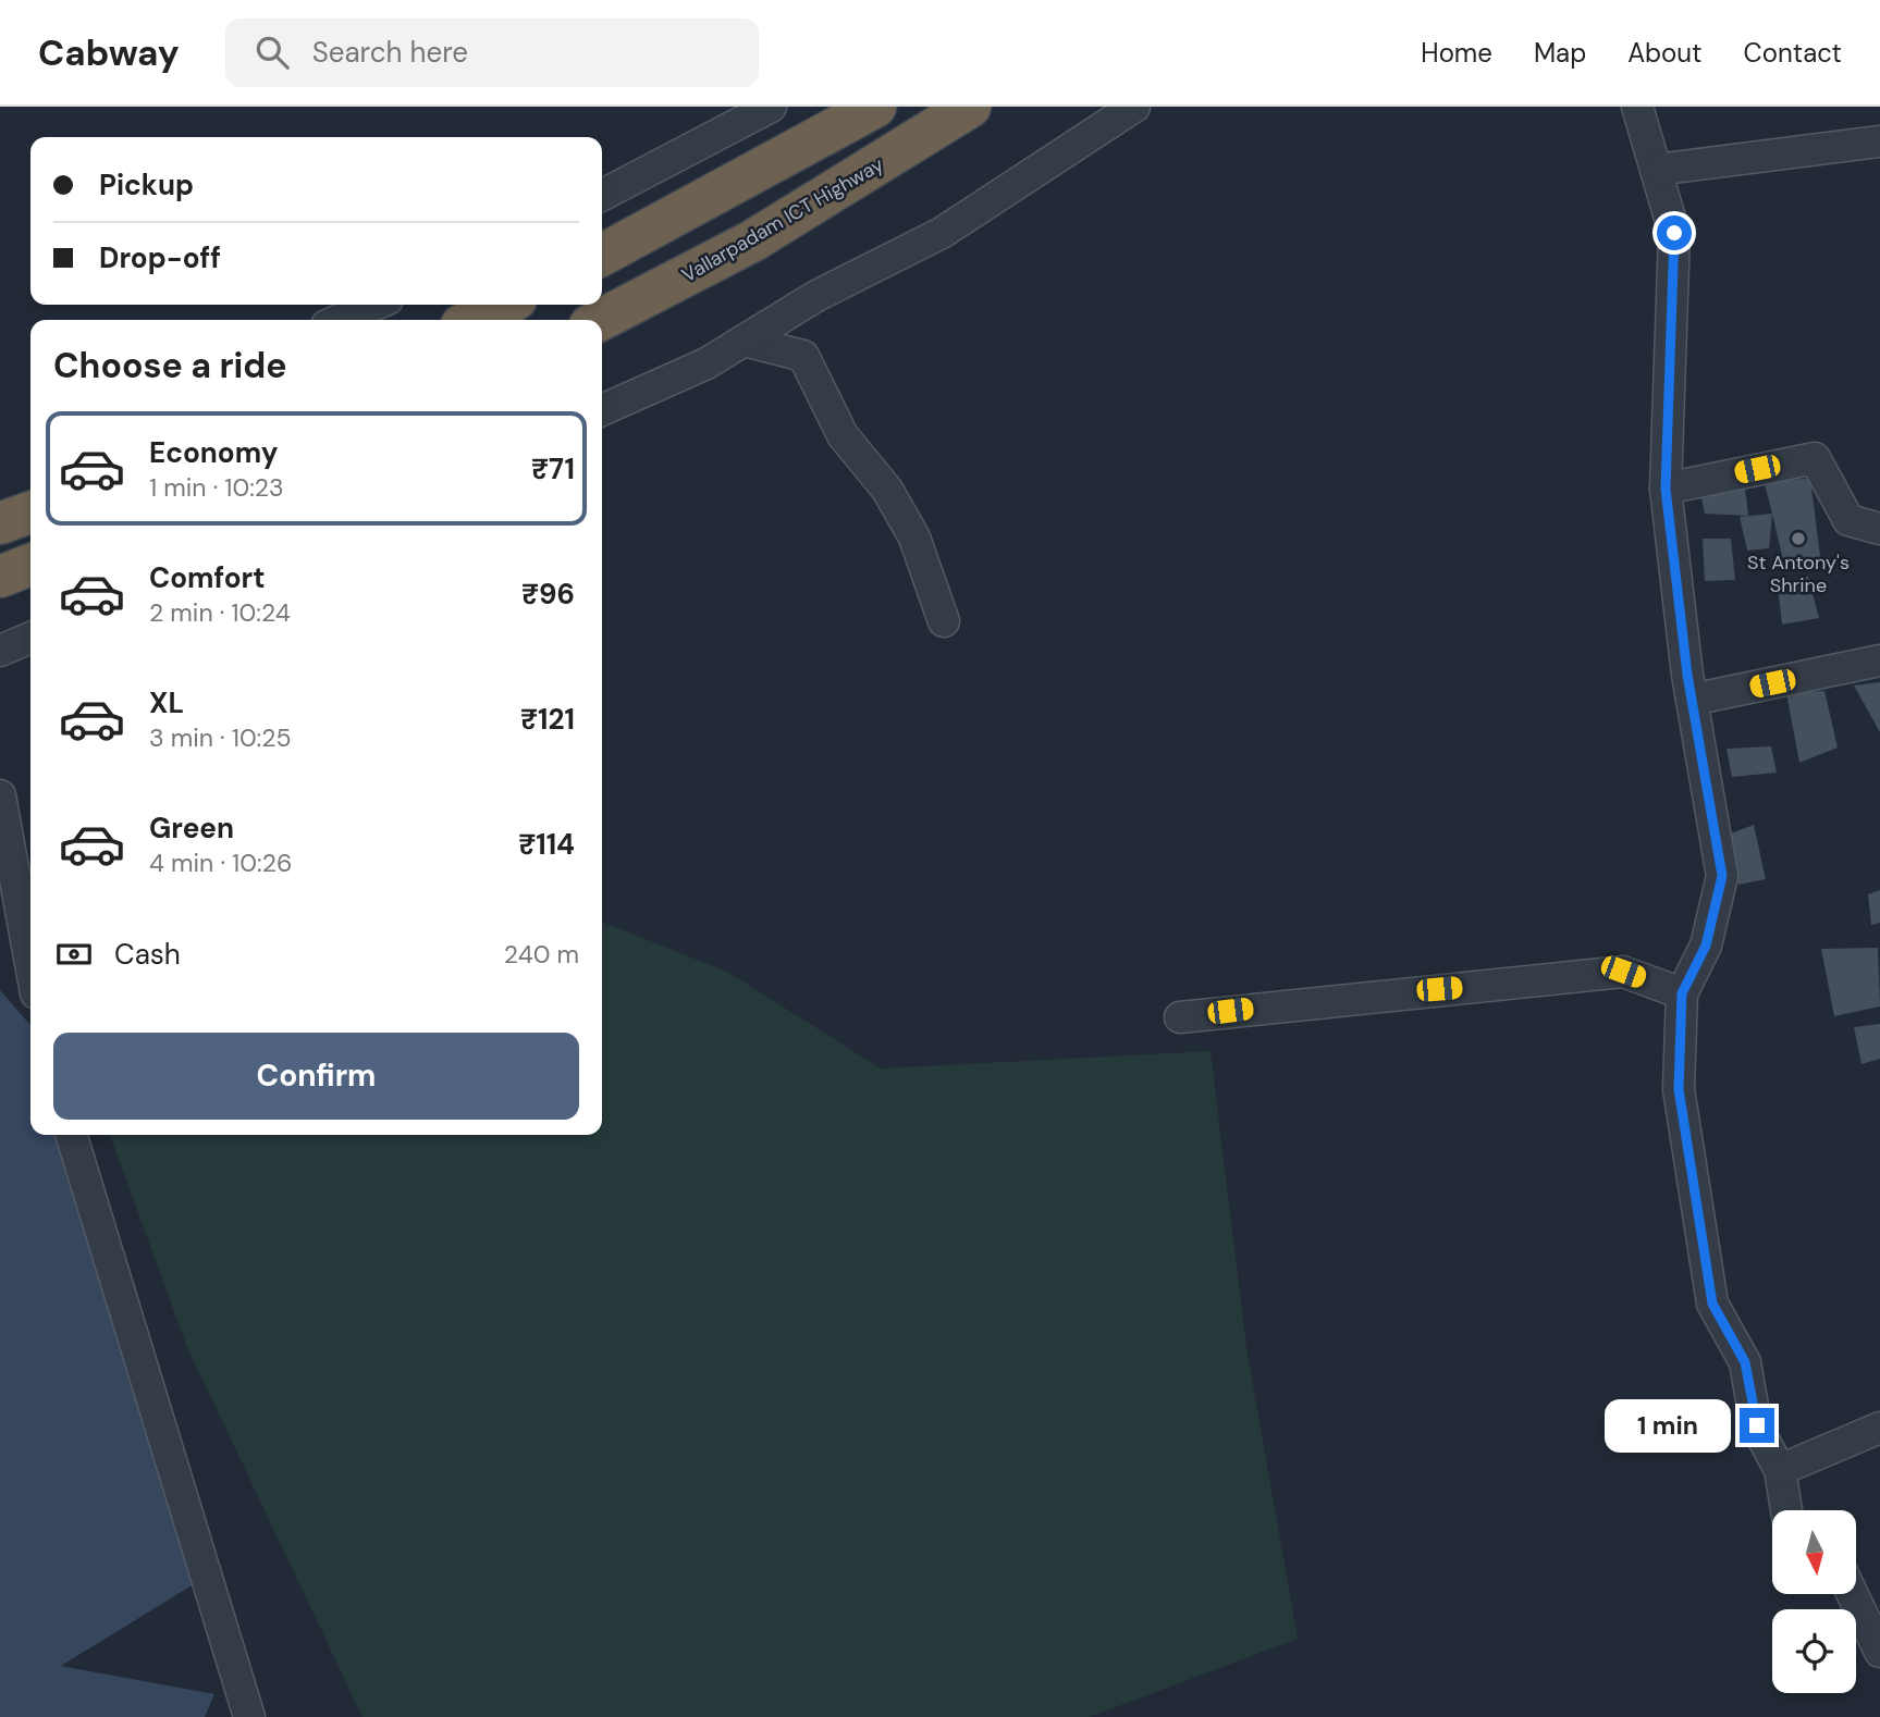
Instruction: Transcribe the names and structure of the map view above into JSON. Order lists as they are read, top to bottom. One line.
{"streets":{"highway":["Vallarpadam ICT Highway"]},"places":["St Antony's Shrine"],"north":"bottom","page":{"header":"Cabway","search":"Search here","nav":["Home","Map","About","Contact"],"banner":["Pickup","Drop-off"],"heading":"Choose a ride","list":[{"name":"Economy","note":"1 min · 10:23","value":"₹71"},{"name":"Comfort","note":"2 min · 10:24","value":"₹96"},{"name":"XL","note":"3 min · 10:25","value":"₹121"},{"name":"Green","note":"4 min · 10:26","value":"₹114"}],"pay":["Cash","240 m"],"buttons":"Confirm","bubble":"1 min"}}
